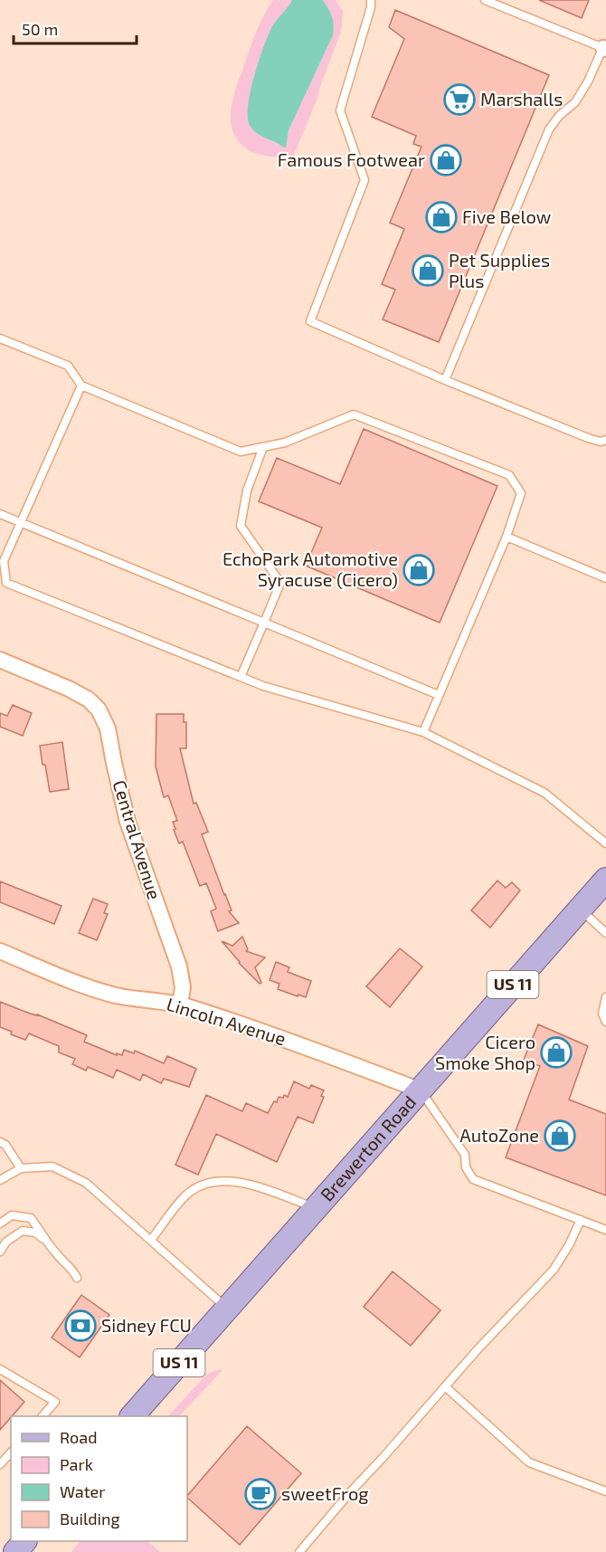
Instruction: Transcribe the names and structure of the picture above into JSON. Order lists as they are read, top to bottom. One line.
{"streets":{"main road":["US 11","Brewerton Road"],"street":["Central Avenue","Lincoln Avenue"]},"crossings":[["Central Avenue","Lincoln Avenue"],["Lincoln Avenue","Brewerton Road"]],"places":{"supermarket":["Marshalls"],"shop":["Famous Footwear","Five Below","Pet Supplies Plus","EchoPark Automotive Syracuse (Cicero)","Cicero Smoke Shop","AutoZone"],"bank":["Sidney FCU"],"cafe":["sweetFrog"]},"legend":["Road","Park","Water","Building"],"scale_bar":"50 m"}
